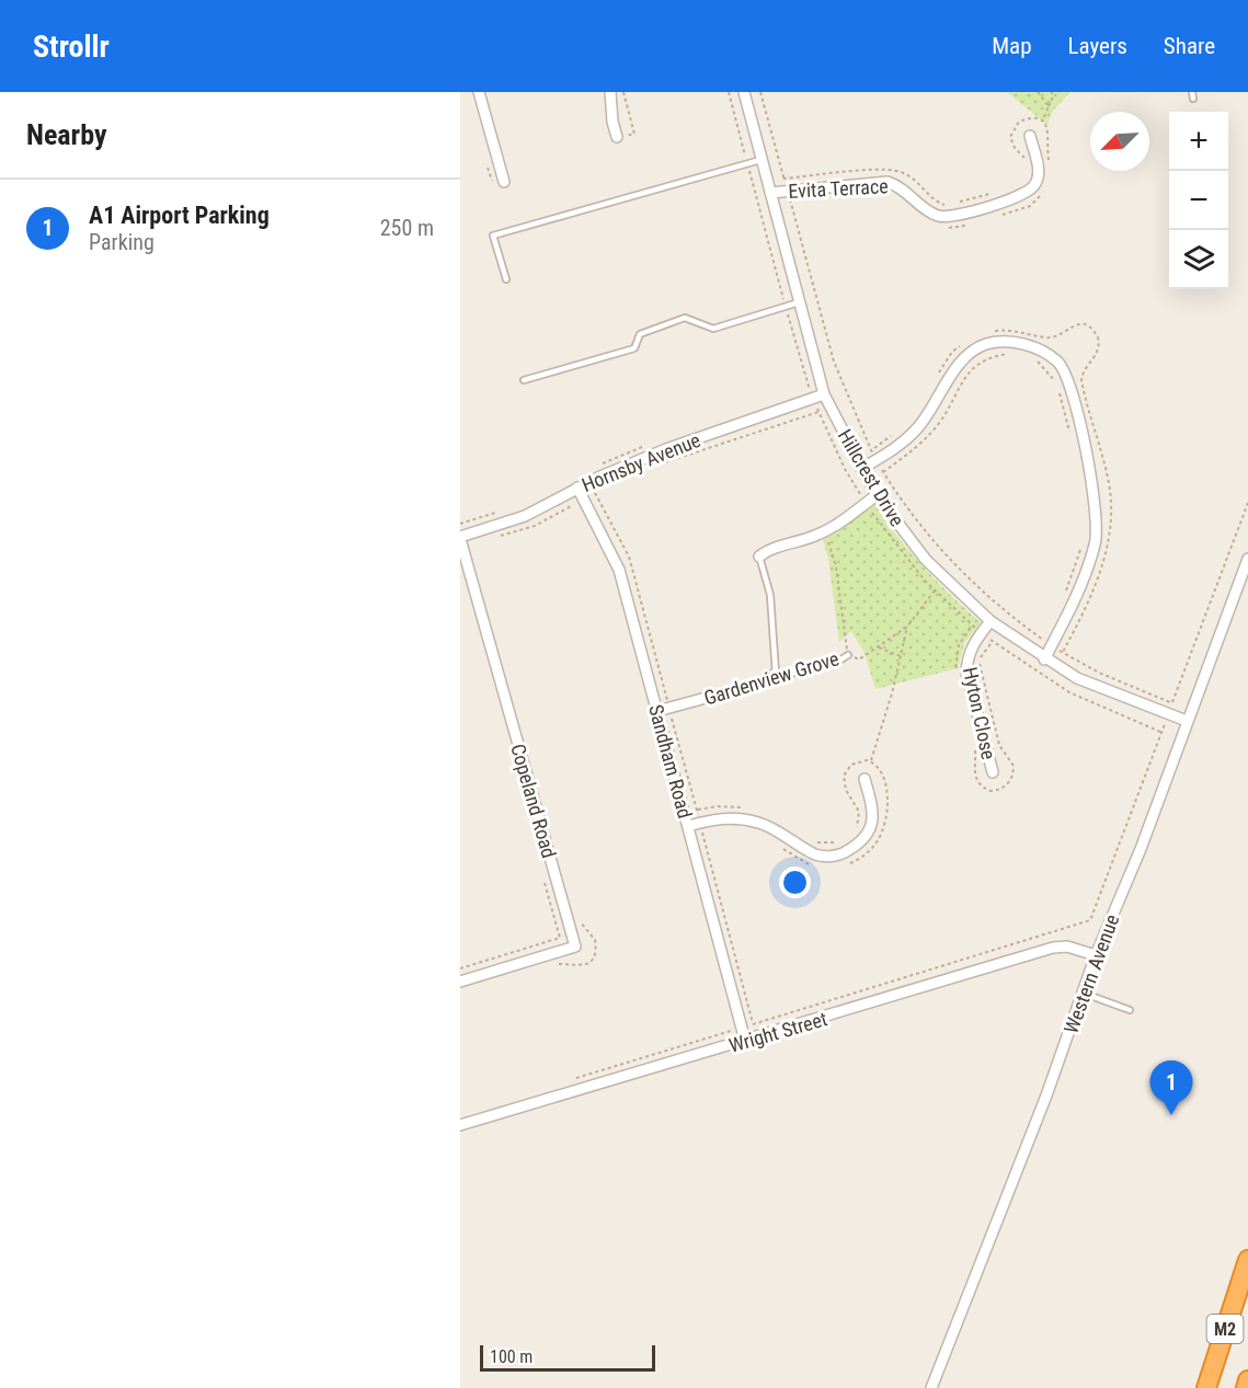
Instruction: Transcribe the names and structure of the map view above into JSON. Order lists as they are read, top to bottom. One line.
{"streets":{"highway":["M2"],"street":["Evita Terrace","Hornsby Avenue","Hillcrest Drive","Gardenview Grove","Hyton Close","Sandham Road","Copeland Road","Western Avenue","Wright Street"]},"crossings":[["Evita Terrace","Hillcrest Drive"],["Hornsby Avenue","Hillcrest Drive"],["Hornsby Avenue","Sandham Road"],["Hornsby Avenue","Copeland Road"],["Hillcrest Drive","Hyton Close"],["Hillcrest Drive","Western Avenue"],["Gardenview Grove","Sandham Road"],["Sandham Road","Wright Street"],["Western Avenue","Wright Street"]],"scale_bar":"100 m","north":"bottom left","page":{"header":"Strollr","nav":["Map","Layers","Share"],"heading":"Nearby","map_buttons":["+","−"],"list":[{"mark":"1","name":"A1 Airport Parking","note":"Parking","value":"250 m"}],"pins":"1","scale":"100 m"}}
